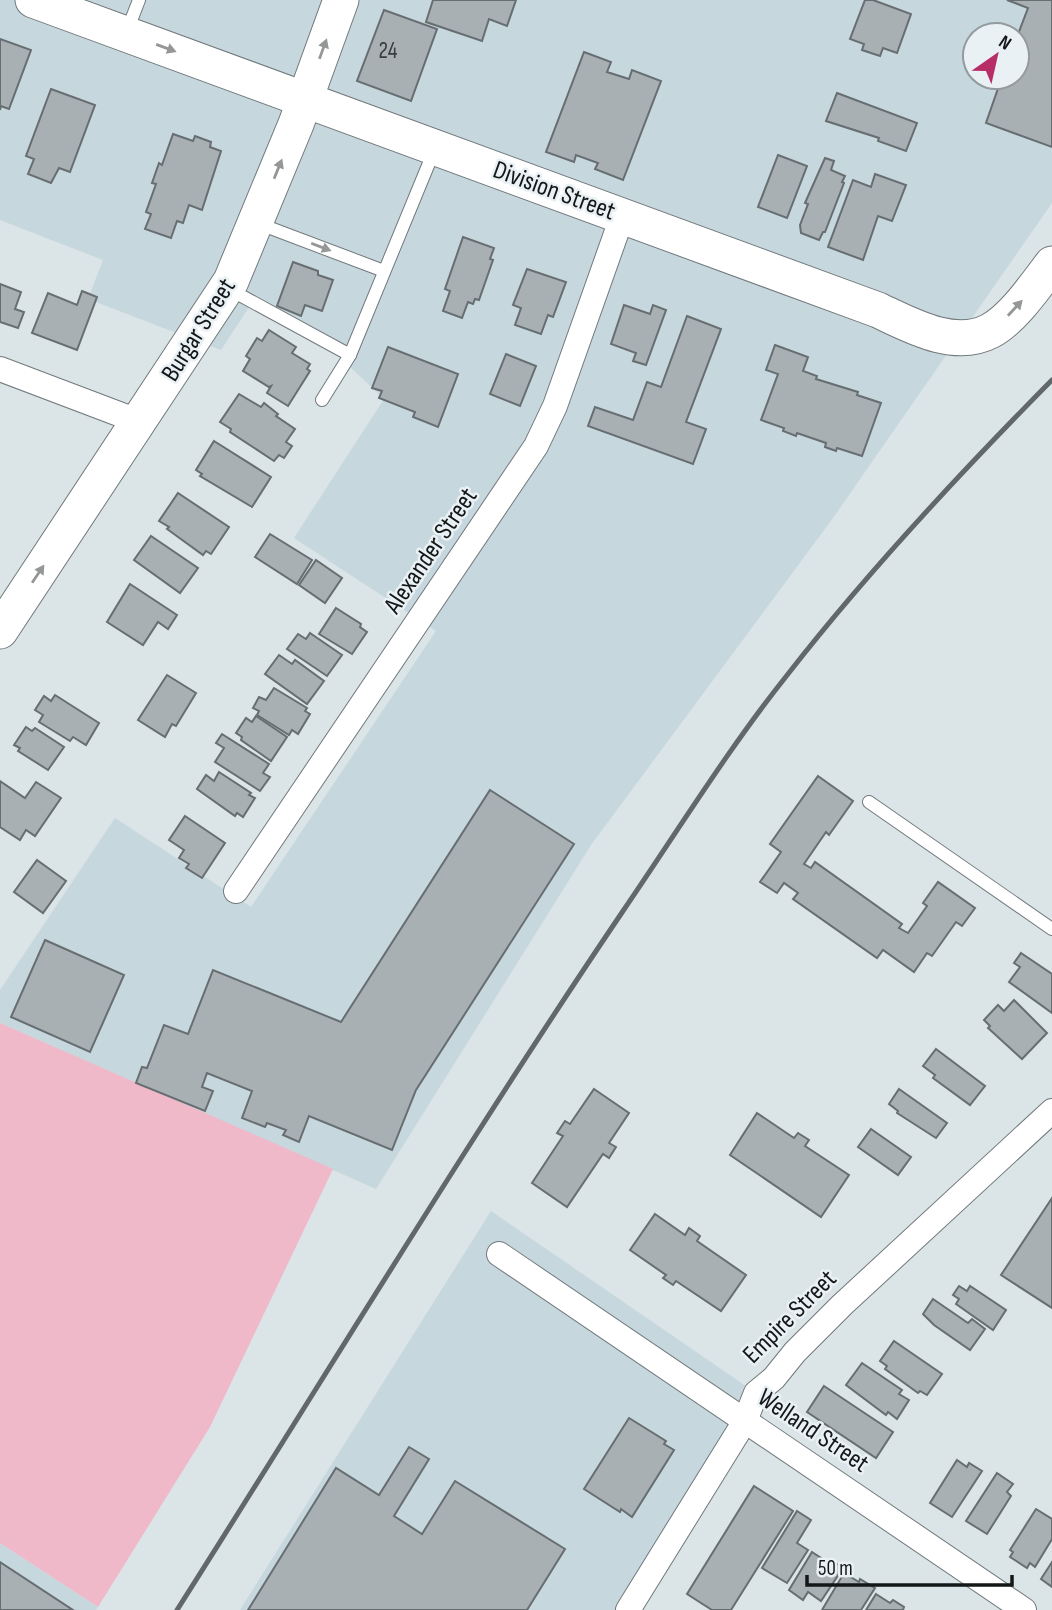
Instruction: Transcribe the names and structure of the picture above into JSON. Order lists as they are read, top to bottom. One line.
{"streets":{"street":["Division Street","Burgar Street","Alexander Street","Empire Street","Welland Street"]},"crossings":[["Division Street","Burgar Street"],["Division Street","Alexander Street"],["Empire Street","Welland Street"]],"one_way":["Division Street","Burgar Street"],"house_numbers":["24"],"scale_bar":"50 m","north":"top right"}
